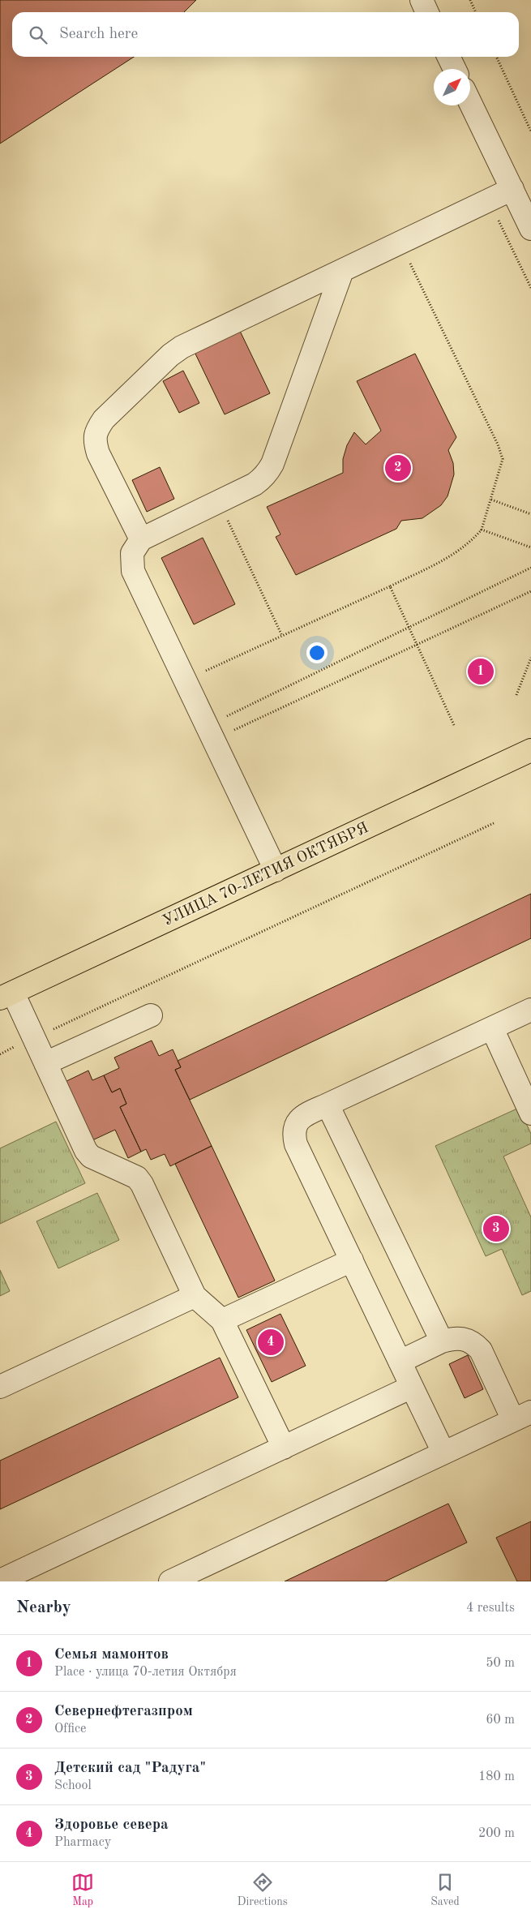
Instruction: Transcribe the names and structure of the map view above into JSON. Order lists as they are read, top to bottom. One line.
{"streets":{"main road":["УЛИЦА 70-ЛЕТИЯ ОКТЯБРЯ"]},"north":"top right","page":{"search":"Search here","pins":["2","1","3","4"],"heading":["Nearby","4 results"],"list":[{"mark":"1","name":"Семья мамонтов","note":"Place · улица 70-летия Октября","value":"50 m"},{"mark":"2","name":"Севернефтегазпром","note":"Office","value":"60 m"},{"mark":"3","name":"Детский сад \"Радуга\"","note":"School","value":"180 m"},{"mark":"4","name":"Здоровье севера","note":"Pharmacy","value":"200 m"}],"nav":["Map","Directions","Saved"]}}
